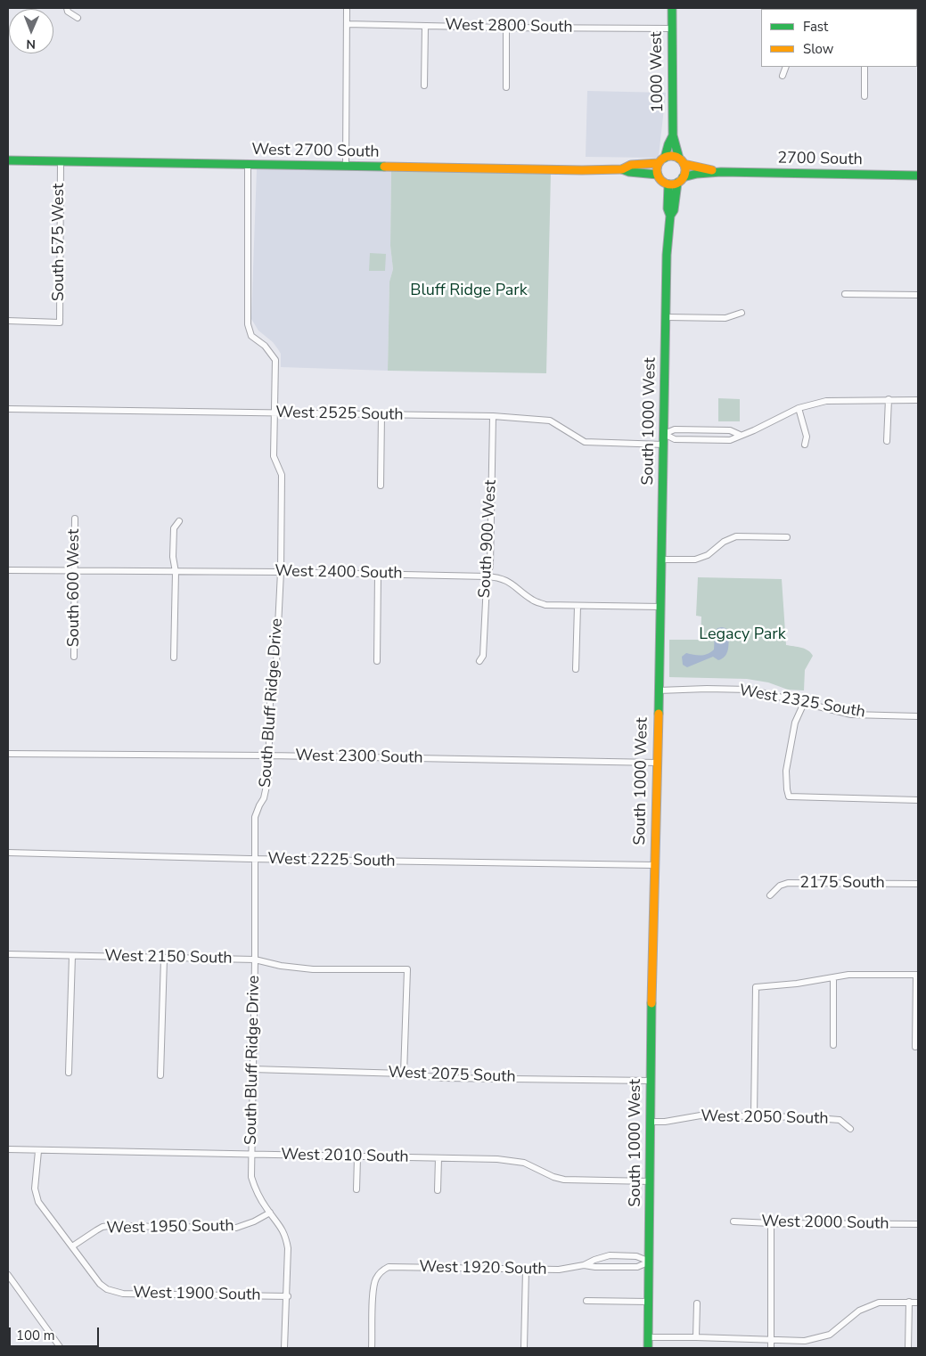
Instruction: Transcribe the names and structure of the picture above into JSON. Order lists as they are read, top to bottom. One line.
{"streets":{"main road":["1000 West","West 2700 South","2700 South","South 1000 West"],"street":["West 2800 South","South 575 West","West 2525 South","South 900 West","West 2400 South","South 600 West","West 2325 South","South Bluff Ridge Drive","West 2300 South","West 2225 South","2175 South","West 2150 South","West 2075 South","West 2050 South","West 2010 South","West 2000 South","West 1950 South","West 1920 South","West 1900 South"]},"crossings":[["West 2800 South","1000 West"],["West 2700 South","South 575 West"],["West 2700 South","South 1000 West"],["West 2700 South","South Bluff Ridge Drive"],["West 2525 South","South 1000 West"],["West 2525 South","South 900 West"],["West 2525 South","South Bluff Ridge Drive"],["South 1000 West","West 2400 South"],["South 1000 West","West 2325 South"],["South 1000 West","West 2300 South"],["South 1000 West","West 2225 South"],["South 1000 West","West 2075 South"],["South 1000 West","West 2050 South"],["South 1000 West","West 2010 South"],["South 1000 West","West 1920 South"],["South 900 West","West 2400 South"],["West 2400 South","South 600 West"],["West 2400 South","South Bluff Ridge Drive"],["South Bluff Ridge Drive","West 2300 South"],["South Bluff Ridge Drive","West 2225 South"],["South Bluff Ridge Drive","West 2150 South"],["South Bluff Ridge Drive","West 2075 South"],["South Bluff Ridge Drive","West 2010 South"],["South Bluff Ridge Drive","West 1950 South"],["South Bluff Ridge Drive","West 1900 South"],["West 2150 South","West 2075 South"],["West 1950 South","West 1900 South"]],"parks":["Bluff Ridge Park","Legacy Park"],"legend":["Fast","Slow"],"scale_bar":"100 m","north":"bottom"}
